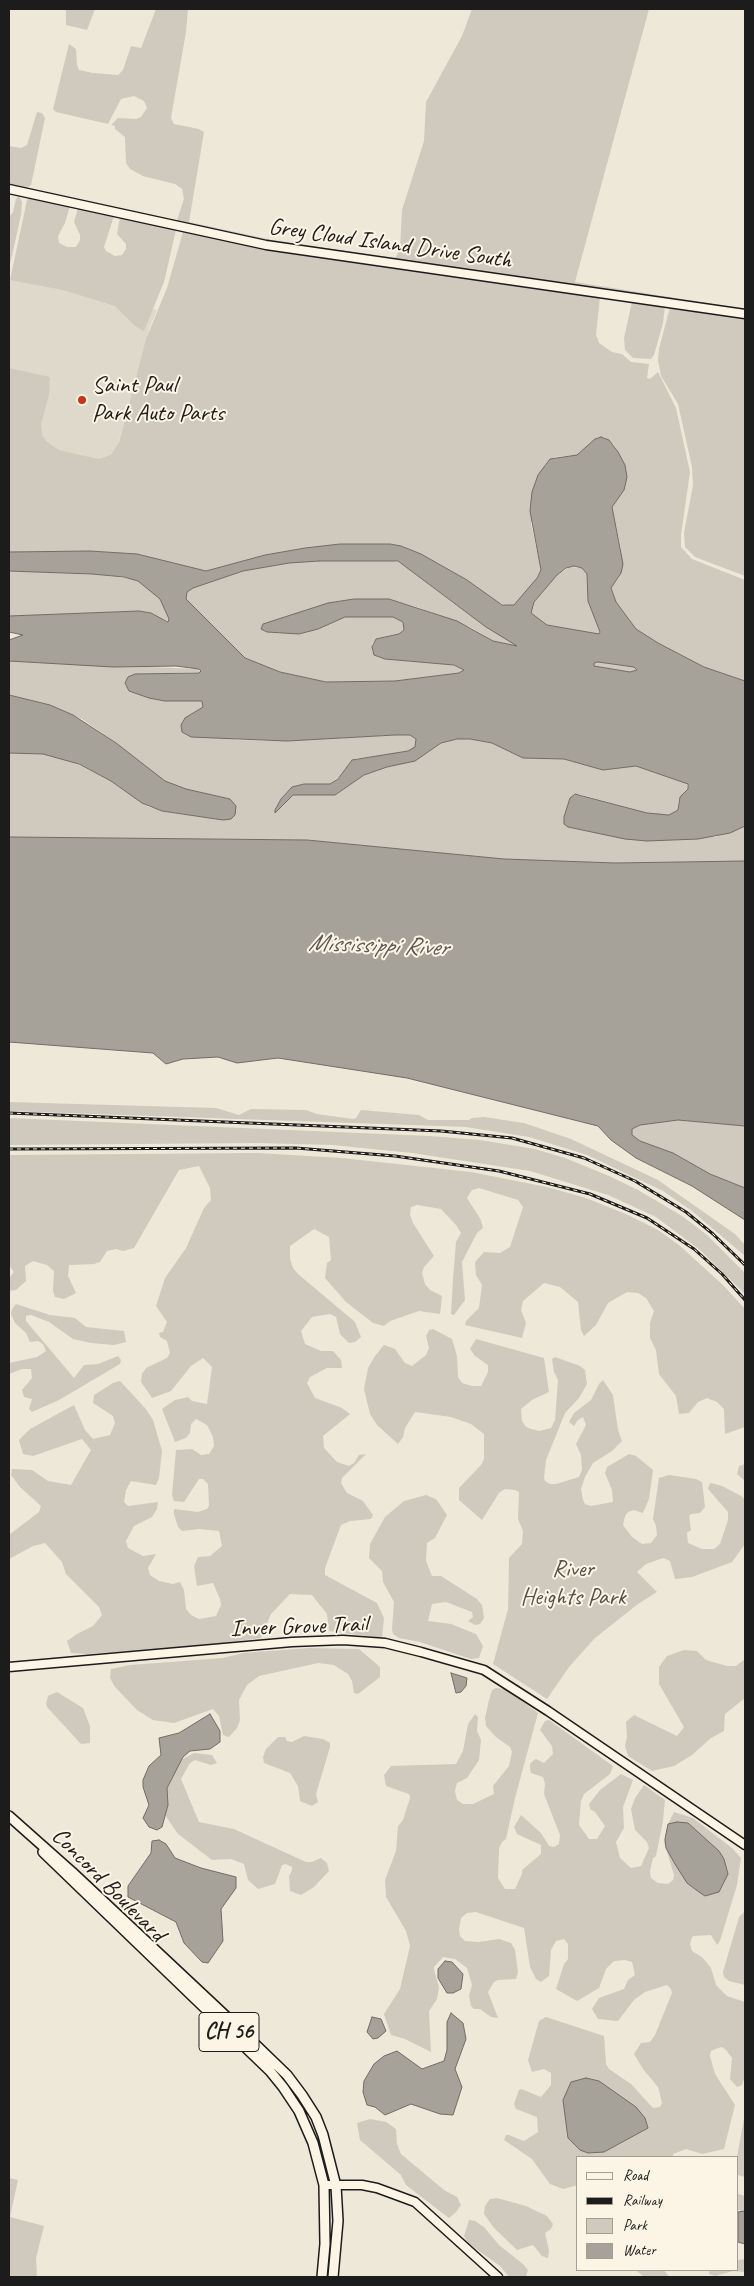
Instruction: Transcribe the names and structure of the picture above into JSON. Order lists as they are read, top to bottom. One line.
{"streets":{"main road":["Concord Boulevard","CH 56"],"street":["Grey Cloud Island Drive South","Inver Grove Trail"]},"crossings":[["Concord Boulevard","CH 56"]],"water":["Mississippi River"],"parks":["River Heights Park"],"places":["Saint Paul Park Auto Parts"],"legend":["Road","Railway","Park","Water"]}
